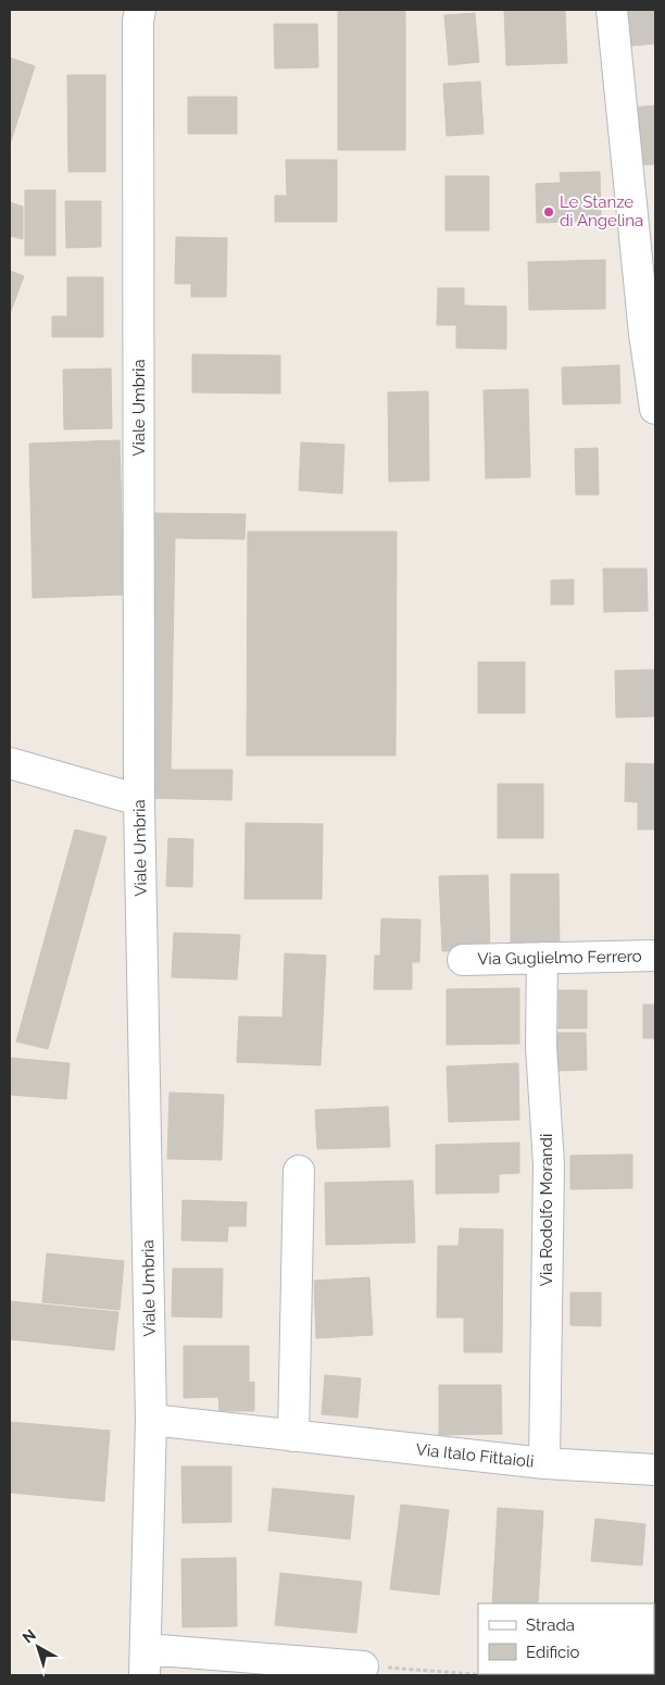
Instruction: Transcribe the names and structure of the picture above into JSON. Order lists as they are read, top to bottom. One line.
{"streets":{"street":["Viale Umbria","Via Guglielmo Ferrero","Via Rodolfo Morandi","Via Italo Fittaioli"]},"crossings":[["Viale Umbria","Via Italo Fittaioli"],["Via Guglielmo Ferrero","Via Rodolfo Morandi"],["Via Rodolfo Morandi","Via Italo Fittaioli"]],"places":["Le Stanze di Angelina"],"legend":["Strada","Edificio"],"north":"top left"}
